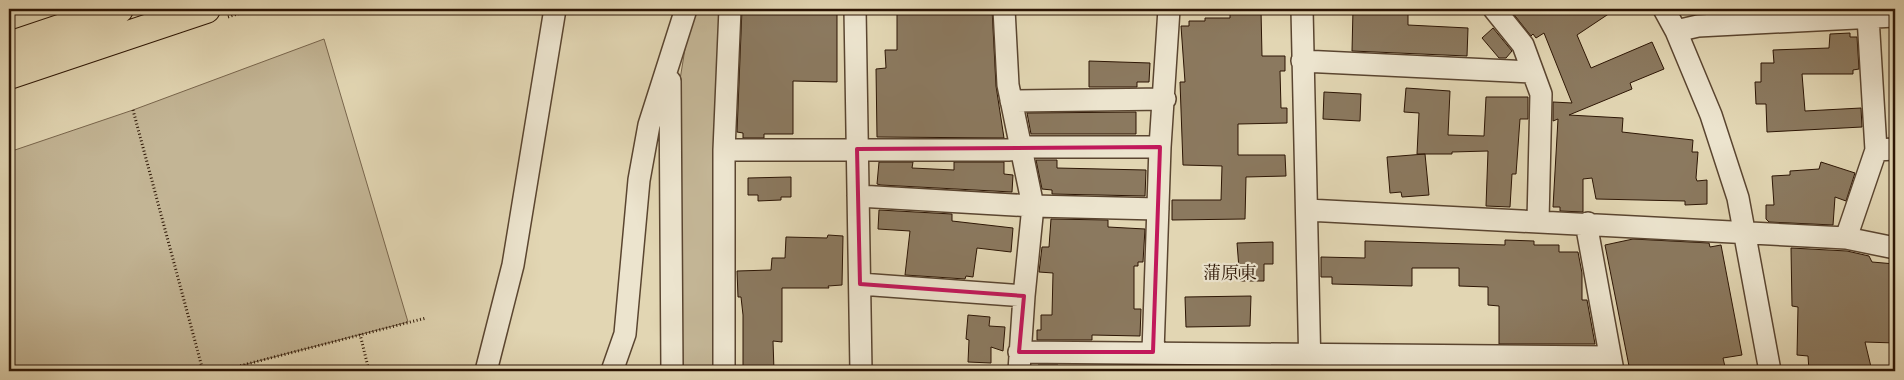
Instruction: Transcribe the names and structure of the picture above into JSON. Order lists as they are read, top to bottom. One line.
{"districts":["蒲原東"]}
